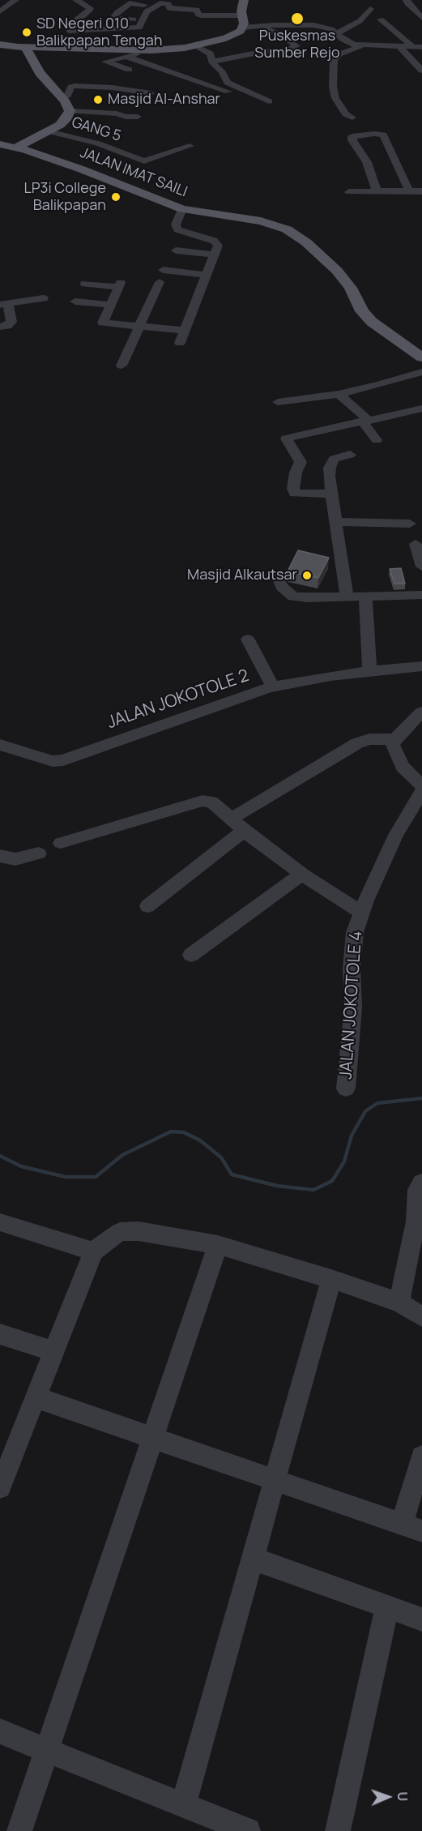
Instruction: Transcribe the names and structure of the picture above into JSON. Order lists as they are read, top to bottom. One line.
{"streets":{"main road":["JALAN IMAT SAILI"],"street":["GANG 5","JALAN JOKOTOLE 2","JALAN JOKOTOLE 4"]},"places":["Puskesmas Sumber Rejo","SD Negeri 010 Balikpapan Tengah","Masjid Al-Anshar","LP3i College Balikpapan","Masjid Alkautsar"],"north":"right"}
